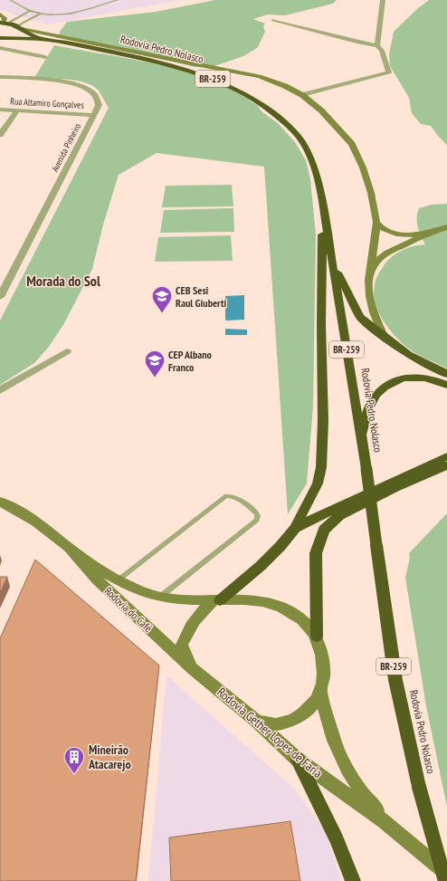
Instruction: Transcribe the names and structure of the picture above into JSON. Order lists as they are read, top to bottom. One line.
{"streets":{"highway":["Rodovia Pedro Nolasco","BR-259"],"street":["Rua Altamiro Gonçalves","Avenida Pinheiro","Rodovia do Café","Rodovia Gether Lopes de Faria"]},"crossings":[["Rua Altamiro Gonçalves","Avenida Pinheiro"],["Rodovia do Café","Rodovia Gether Lopes de Faria"]],"districts":["Morada do Sol"],"places":{"school or university":["CEB Sesi Raul Giuberti","CEP Albano Franco"],"building":["Mineirão Atacarejo"]}}
